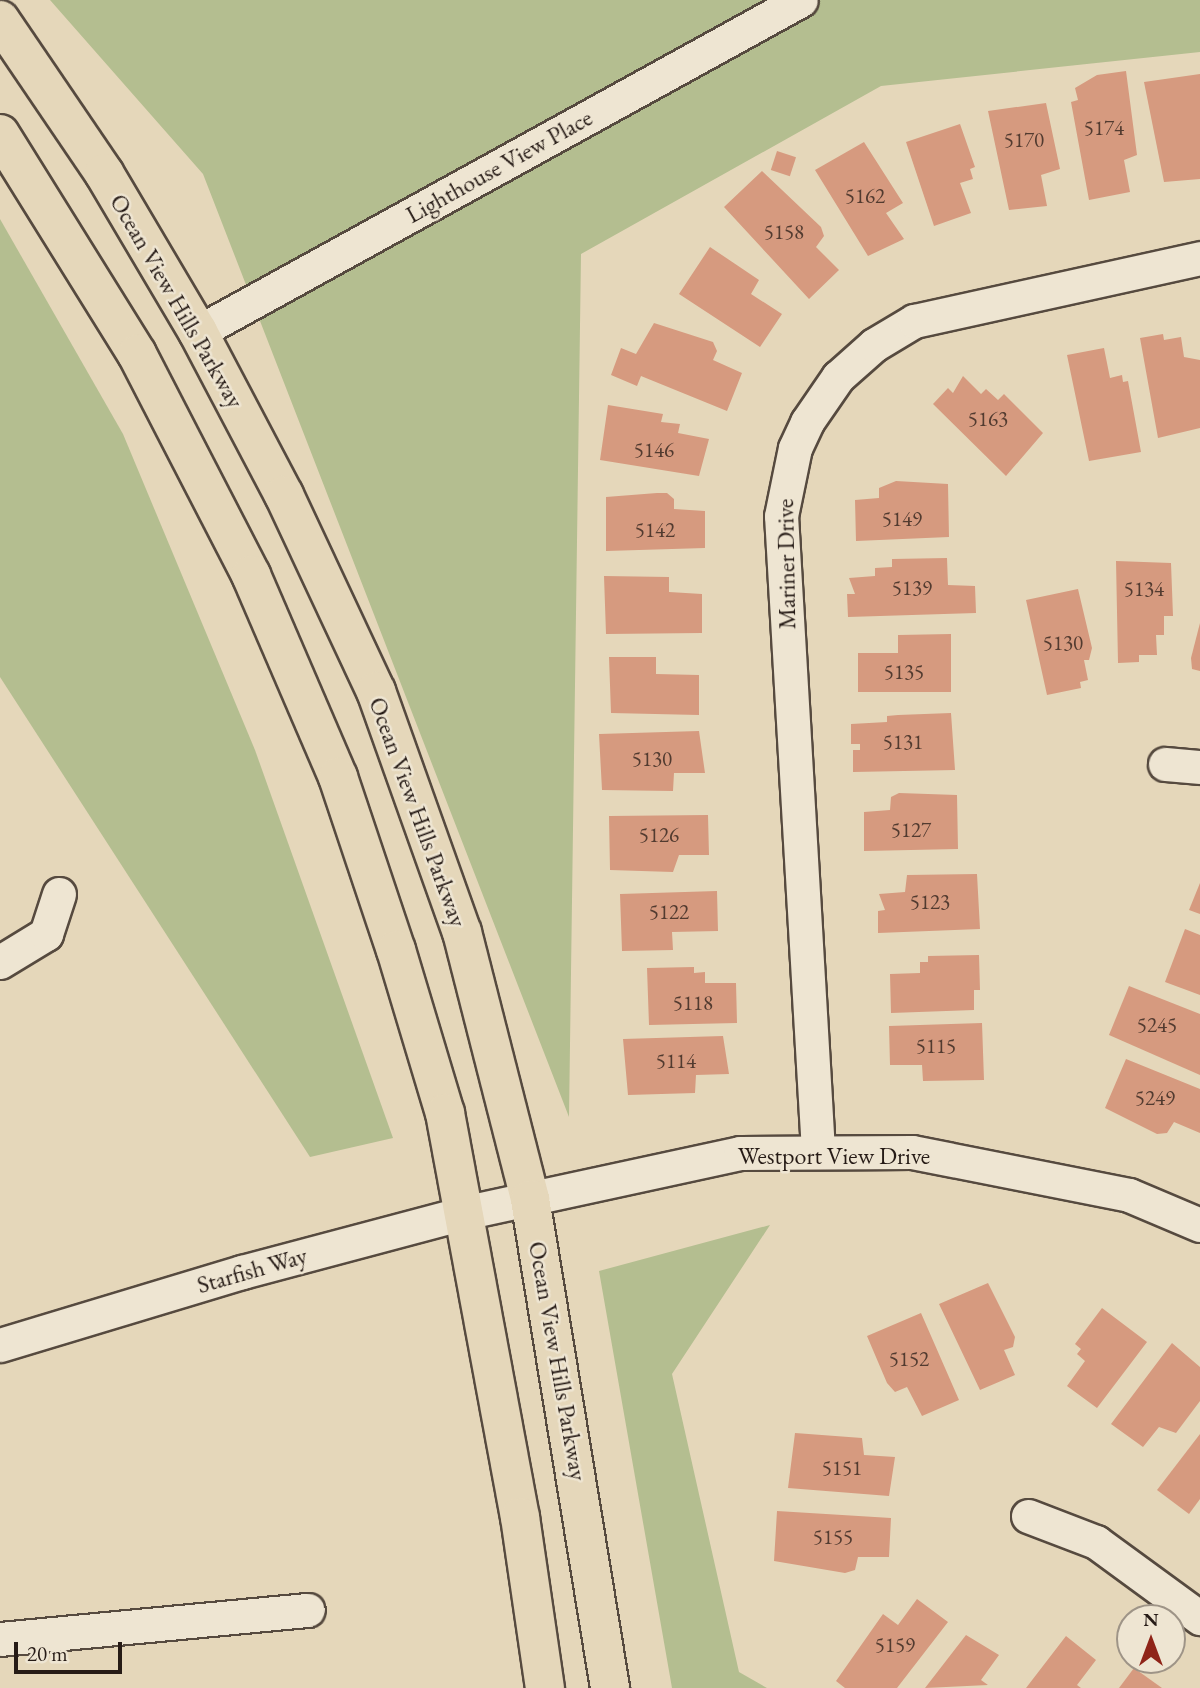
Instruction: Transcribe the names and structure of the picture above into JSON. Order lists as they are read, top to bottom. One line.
{"streets":{"main road":["Ocean View Hills Parkway"],"street":["Lighthouse View Place","Mariner Drive","Westport View Drive","Starfish Way"]},"crossings":[["Lighthouse View Place","Ocean View Hills Parkway"],["Ocean View Hills Parkway","Westport View Drive"],["Ocean View Hills Parkway","Starfish Way"],["Mariner Drive","Westport View Drive"],["Westport View Drive","Starfish Way"]],"house_numbers":["5174","5170","5162","5158","5163","5146","5149","5142","5139","5134","5130","5135","5131","5130","5127","5126","5123","5122","5118","5245","5115","5114","5249","5152","5151","5155","5159"],"scale_bar":"20 m","north":"top"}
